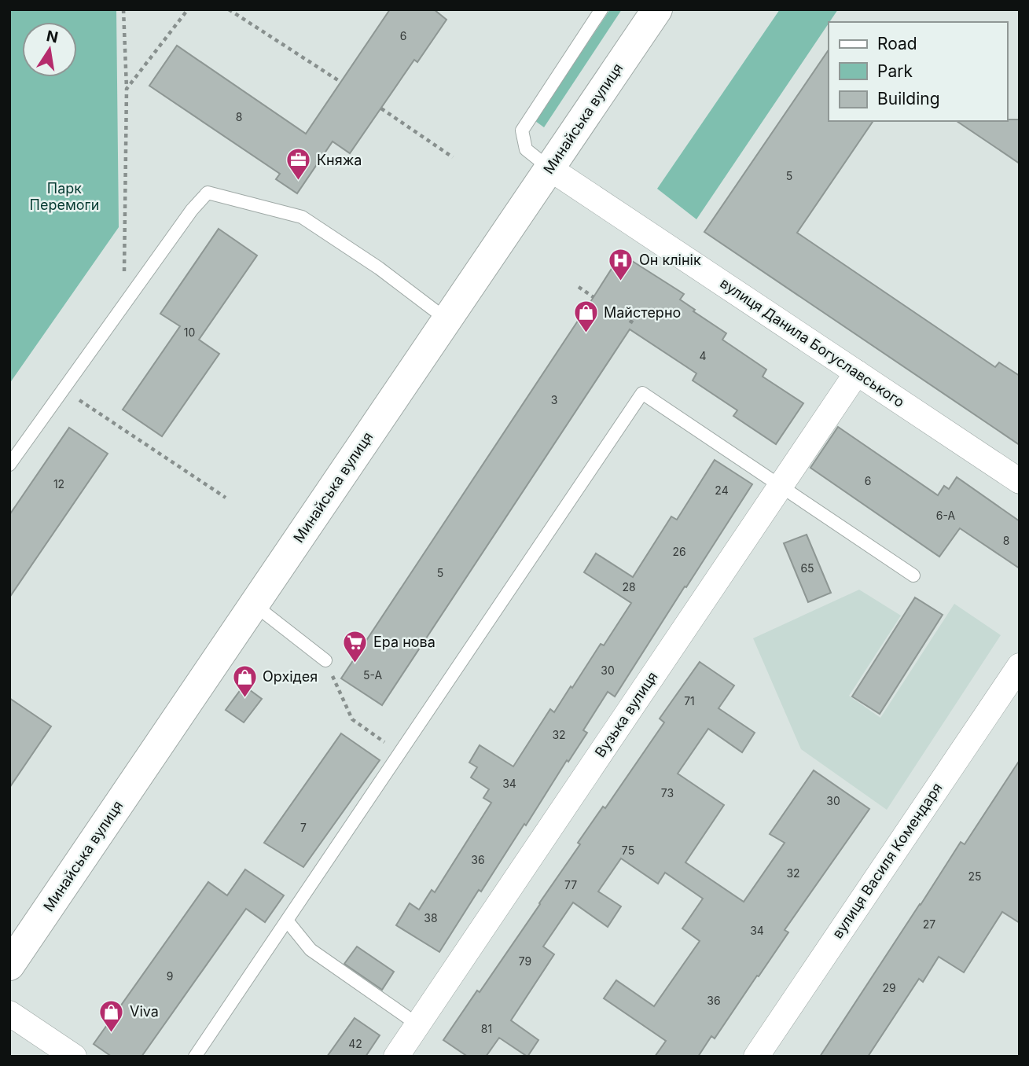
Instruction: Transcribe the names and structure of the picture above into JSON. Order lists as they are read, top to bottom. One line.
{"streets":{"main road":["Минайська вулиця"],"street":["вулиця Данила Богуславського","Вузька вулиця","вулиця Василя Комендаря"]},"crossings":[["Минайська вулиця","вулиця Данила Богуславського"],["вулиця Данила Богуславського","Вузька вулиця"]],"parks":["Парк Перемоги"],"places":{"office":["Княжа"],"hospital":["Он клінік"],"shop":["Майстерно","Орхідея","Viva"],"supermarket":["Ера нова"]},"house_numbers":["6","8","5","10","4","3","6","12","24","6-А","8","26","65","5","28","30","5-А","71","32","34","73","30","7","75","36","32","25","77","38","27","34","79","9","29","36","81","42"],"legend":["Road","Park","Building"],"north":"top"}
